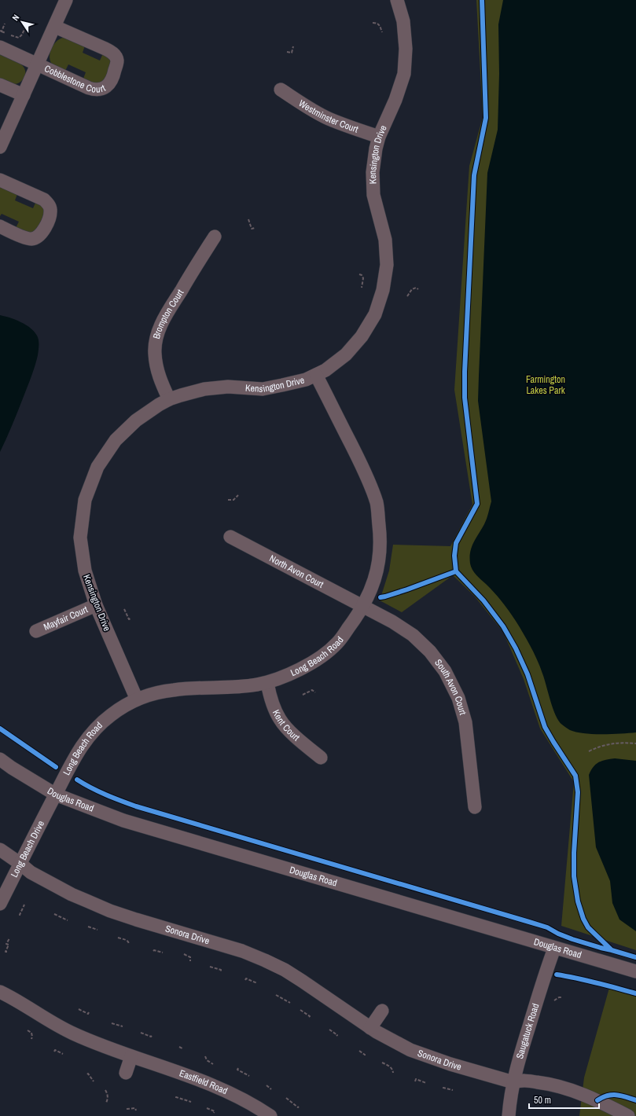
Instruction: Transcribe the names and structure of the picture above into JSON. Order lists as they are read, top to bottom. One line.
{"streets":{"street":["Cobblestone Court","Westminster Court","Kensington Drive","Brompton Court","North Avon Court","Mayfair Court","Long Beach Road","South Avon Court","Kent Court","Douglas Road","Long Beach Drive","Sonora Drive","Saugatuck Road","Eastfield Road"]},"crossings":[["Westminster Court","Kensington Drive"],["Kensington Drive","Brompton Court"],["Kensington Drive","Mayfair Court"],["Kensington Drive","Long Beach Road"],["North Avon Court","Long Beach Road"],["North Avon Court","South Avon Court"],["Long Beach Road","South Avon Court"],["Long Beach Road","Kent Court"],["Long Beach Road","Douglas Road"],["Long Beach Road","Long Beach Drive"],["Douglas Road","Long Beach Drive"],["Douglas Road","Saugatuck Road"],["Long Beach Drive","Sonora Drive"],["Sonora Drive","Saugatuck Road"]],"parks":["Farmington Lakes Park"],"scale_bar":"50 m","north":"top left"}
